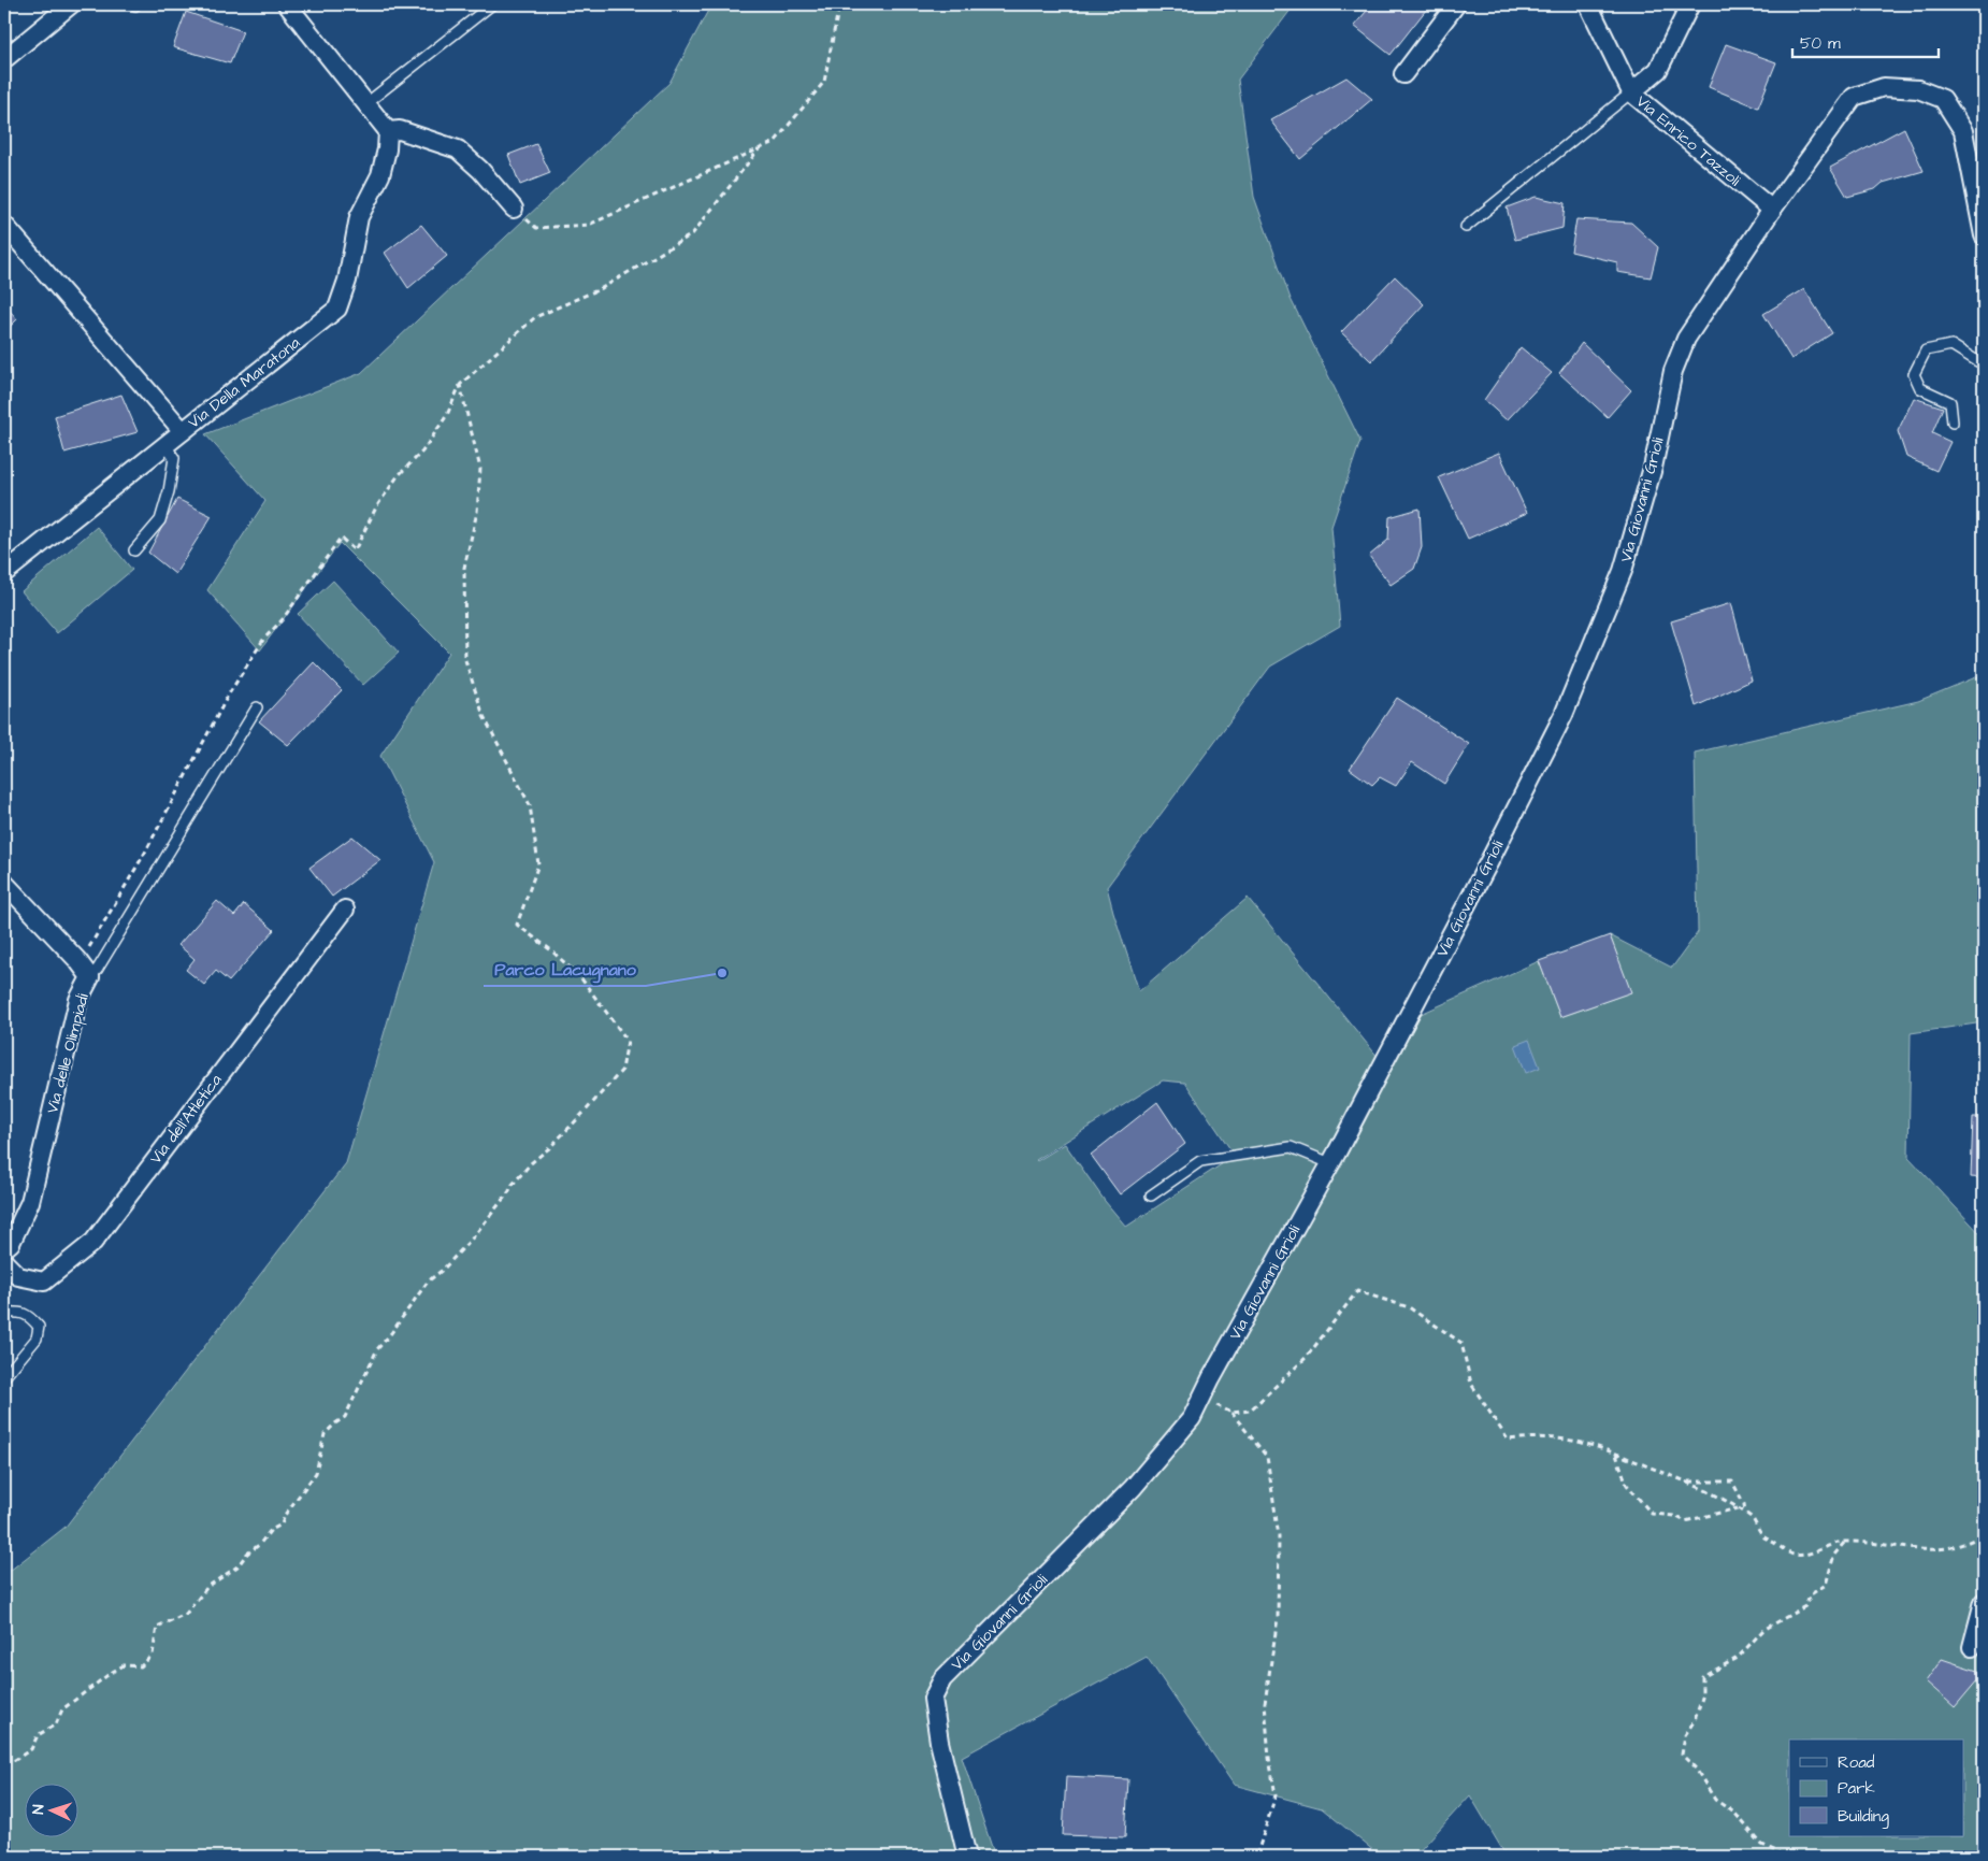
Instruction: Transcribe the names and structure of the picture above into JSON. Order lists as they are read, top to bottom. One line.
{"streets":{"street":["Via Enrico Tazzoli","Via Della Maratona","Via Giovanni Grioli","Via delle Olimpiadi","Via dell'Atletica"]},"crossings":[["Via Enrico Tazzoli","Via Giovanni Grioli"]],"places":["Parco Lacugnano"],"legend":["Road","Park","Building"],"scale_bar":"50 m","north":"left"}
